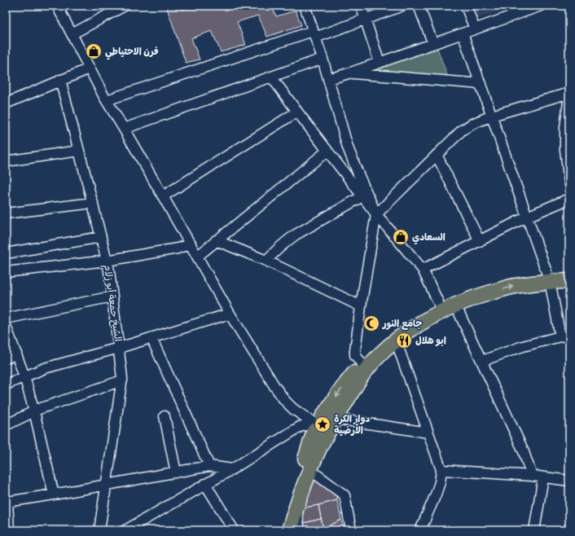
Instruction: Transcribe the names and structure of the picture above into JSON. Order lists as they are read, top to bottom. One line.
{"streets":{"street":["الشيخ جمعة أبو زلام"]},"places":{"shop":["فرن الاحتياطي","السعادي"],"mosque":["جامع النور"],"restaurant":["ابو هلال"],"place":["دوار الكرة الأرضية"]}}
